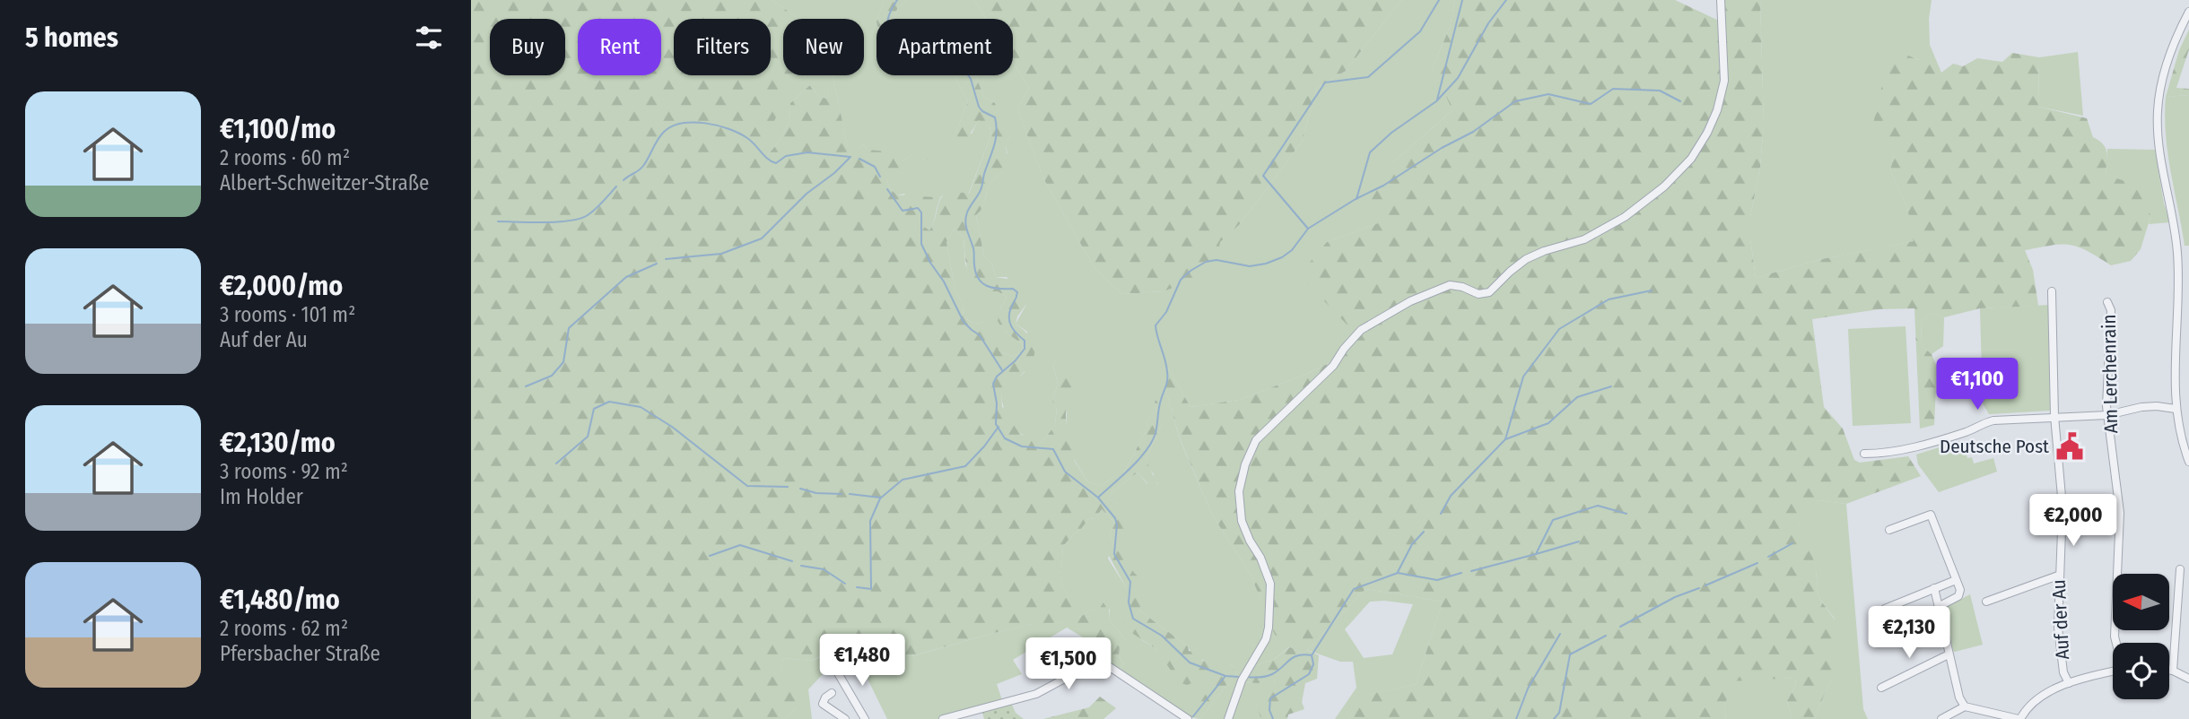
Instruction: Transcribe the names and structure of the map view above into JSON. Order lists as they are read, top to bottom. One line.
{"streets":{"street":["Am Lerchenrain","Auf der Au"]},"places":{"public building":["Deutsche Post"]},"north":"left","page":{"heading":"5 homes","chip":["Buy","Rent","Filters","New","Apartment"],"list":[{"name":"€1,100/mo","note":"2 rooms · 60 m² · Albert-Schweitzer-Straße"},{"name":"€2,000/mo","note":"3 rooms · 101 m² · Auf der Au"},{"name":"€2,130/mo","note":"3 rooms · 92 m² · Im Holder"},{"name":"€1,480/mo","note":"2 rooms · 62 m² · Pfersbacher Straße"}],"price":["€1,100","€2,000","€2,130","€1,480","€1,500"]}}
